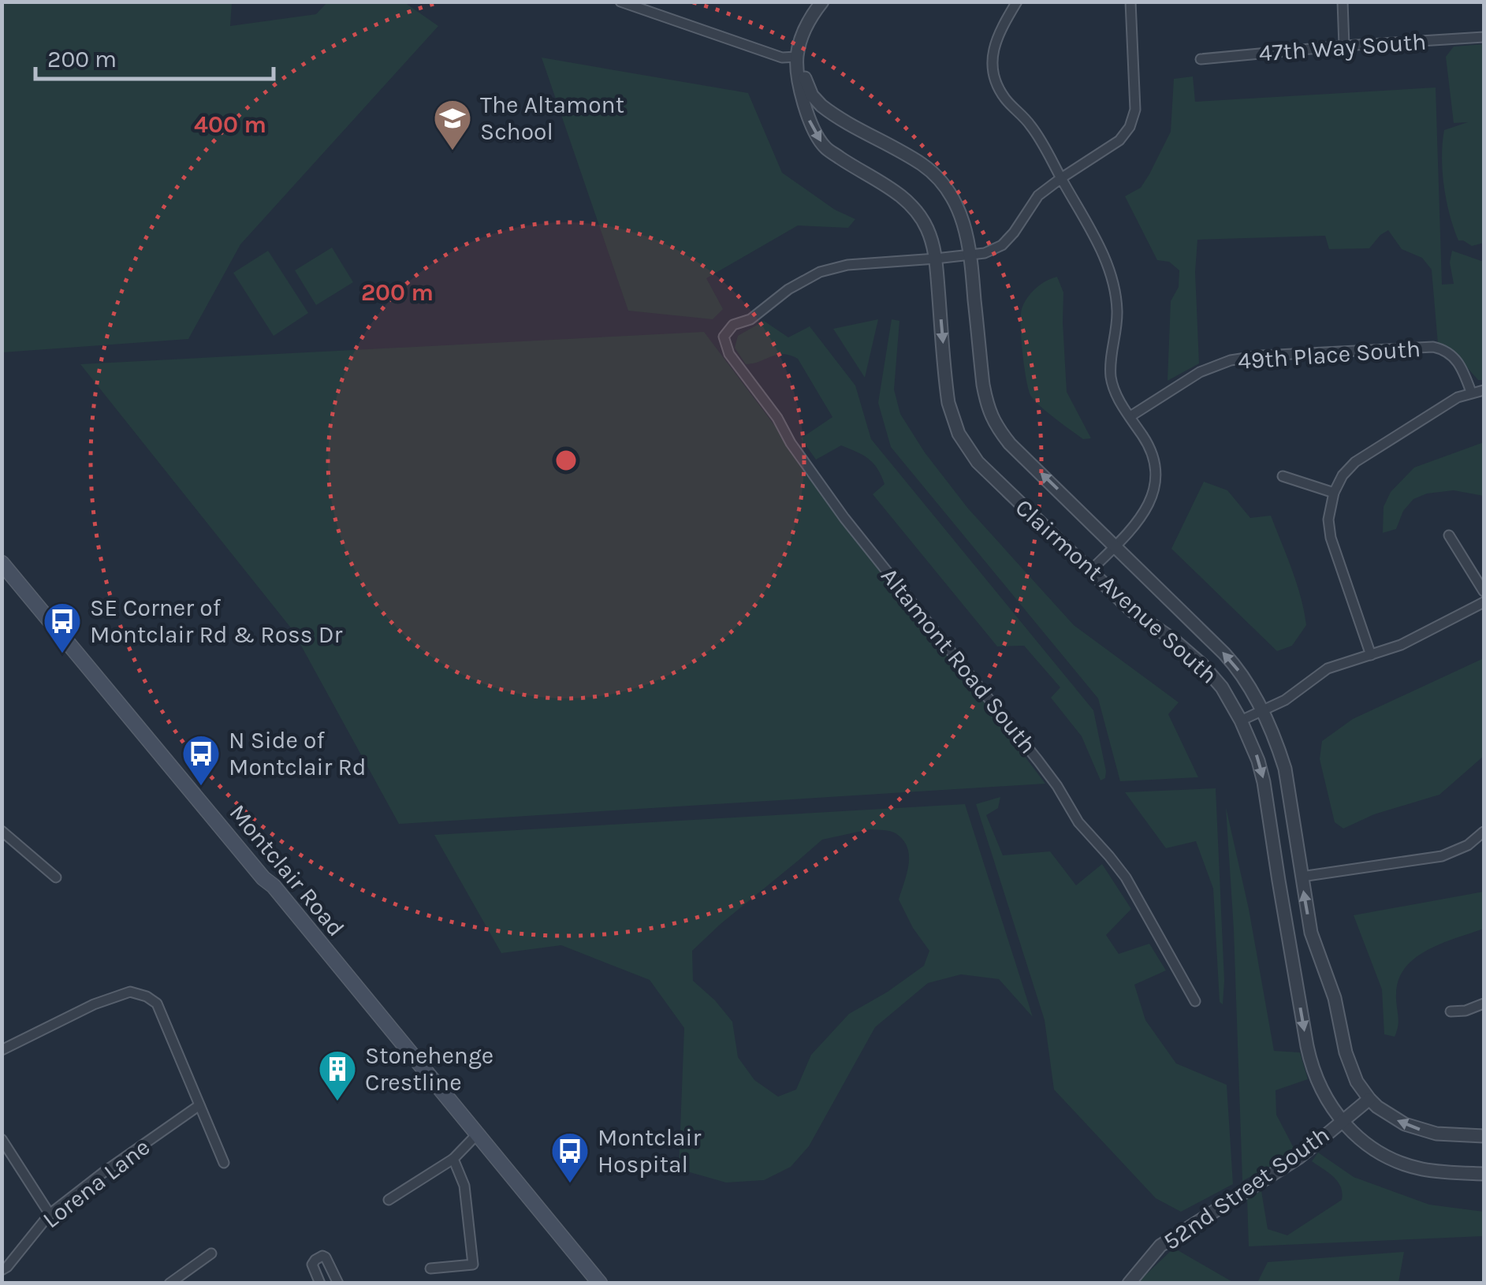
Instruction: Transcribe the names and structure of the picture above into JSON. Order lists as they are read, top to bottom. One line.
{"streets":{"main road":["Montclair Road"],"street":["47th Way South","49th Place South","Clairmont Avenue South","Altamont Road South","Lorena Lane","52nd Street South"]},"crossings":[["Clairmont Avenue South","Altamont Road South"],["Clairmont Avenue South","52nd Street South"]],"places":{"school or university":["The Altamont School"],"bus stop":["SE Corner of Montclair Rd & Ross Dr","N Side of Montclair Rd","Montclair Hospital"],"building":["Stonehenge Crestline"]},"scale_bar":"200 m","rings":["400 m","200 m"]}
